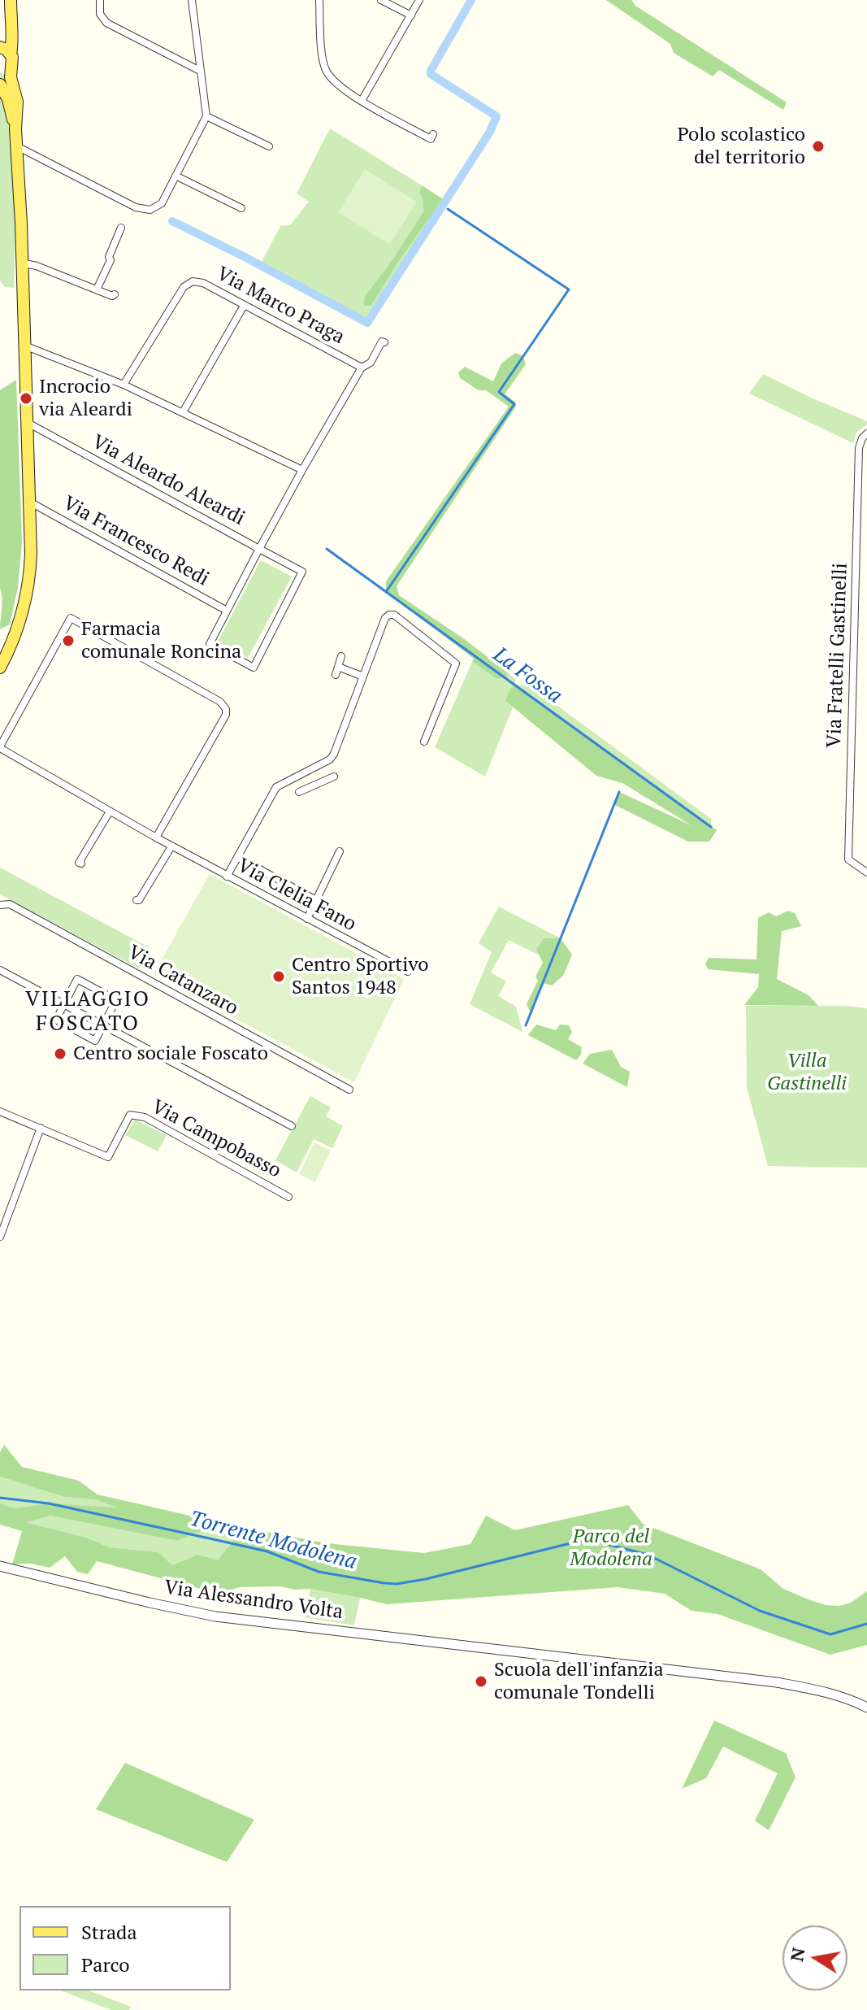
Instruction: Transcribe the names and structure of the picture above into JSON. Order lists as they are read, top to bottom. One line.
{"streets":{"street":["Via Marco Praga","Via Aleardo Aleardi","Via Francesco Redi","Via Fratelli Gastinelli","Via Clelia Fano","Via Catanzaro","Via Campobasso","Via Alessandro Volta"]},"crossings":[["Via Aleardo Aleardi","Via Francesco Redi"]],"districts":["VILLAGGIO FOSCATO"],"water":["La Fossa","Torrente Modolena"],"parks":["Villa Gastinelli","Parco del Modolena"],"places":["Polo scolastico del territorio","Incrocio via Aleardi","Farmacia comunale Roncina","Centro Sportivo Santos 1948","Centro sociale Foscato","Scuola dell'infanzia comunale Tondelli"],"legend":["Strada","Parco"],"north":"left"}
